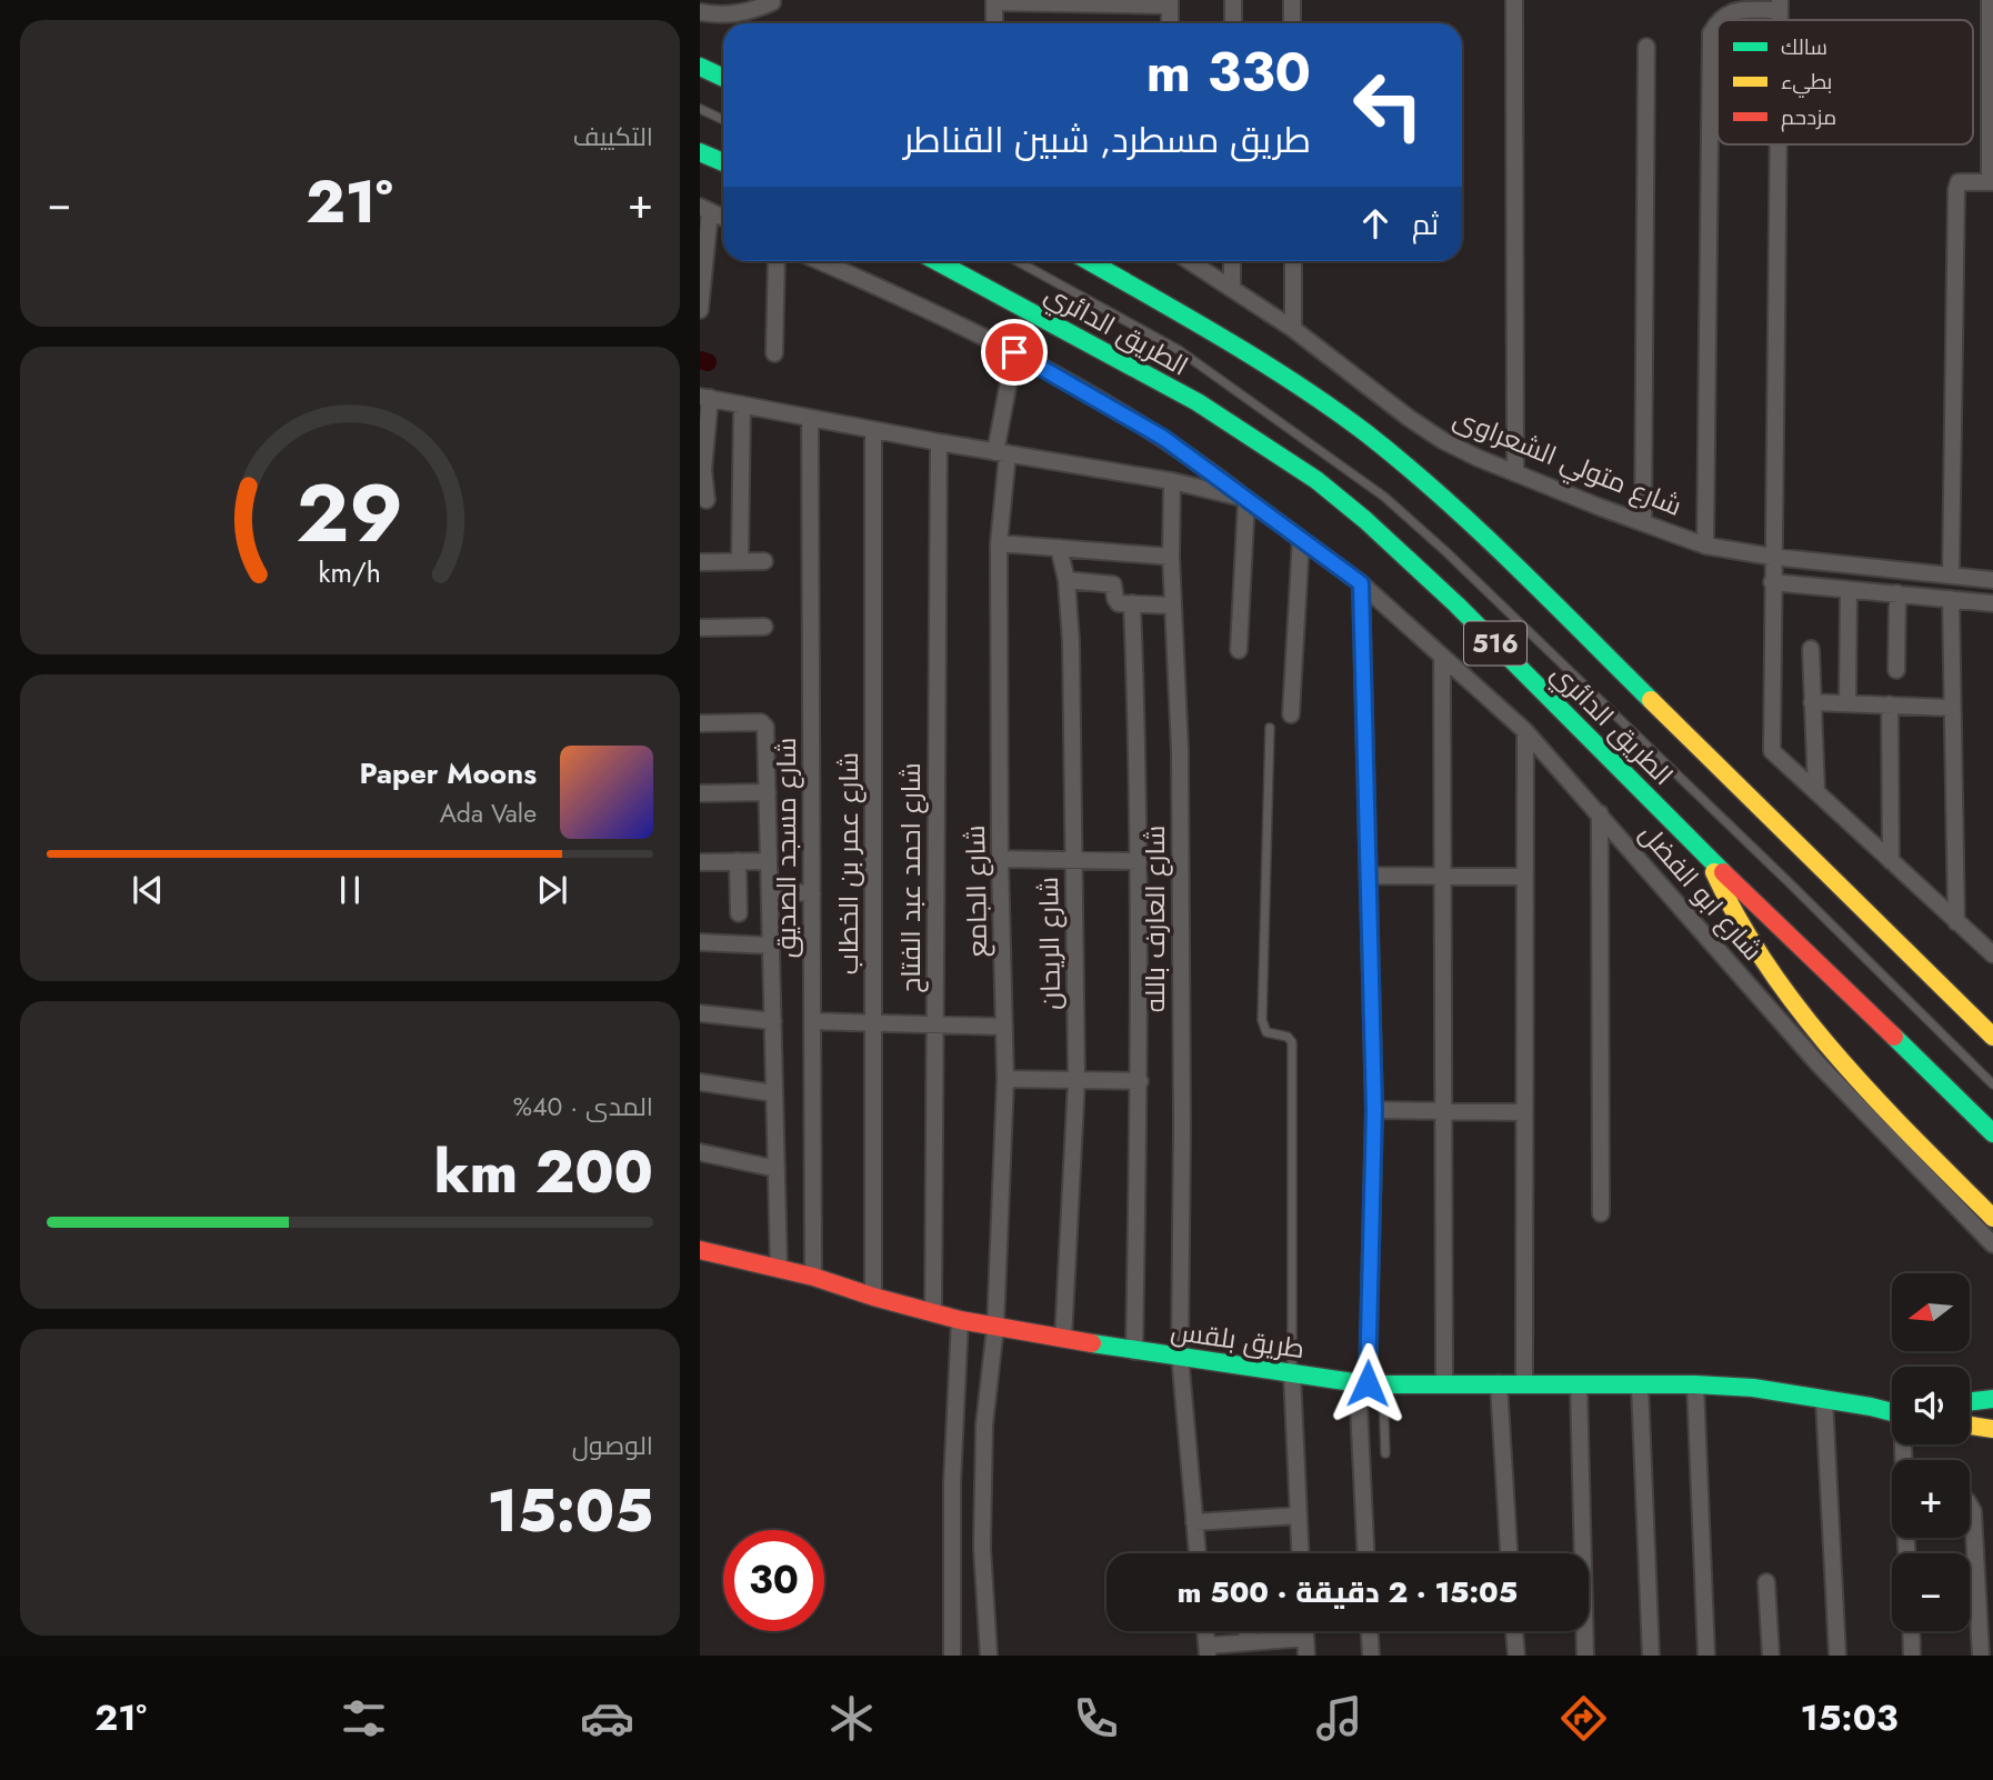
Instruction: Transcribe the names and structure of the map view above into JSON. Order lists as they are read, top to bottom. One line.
{"streets":{"main road":["الطريق الدائري","516","طريق بلقس"],"street":["شارع متولي الشعراوى","شارع مسجد الصديق","شارع عمر بن الخطاب","شارع احمد عبد الفتاح","شارع الجامع","شارع ابو الفضل","شارع العارف بالله","شارع الريحان"]},"crossings":[["شارع مسجد الصديق","طريق بلقس"],["شارع عمر بن الخطاب","طريق بلقس"],["شارع احمد عبد الفتاح","طريق بلقس"],["شارع الجامع","شارع ابو الفضل"],["شارع الجامع","طريق بلقس"],["شارع العارف بالله","طريق بلقس"],["شارع الريحان","طريق بلقس"]],"legend":["سالك","بطيء","مزدحم"],"north":"left","page":{"tile":["التكييف",["المدى · 40%","200 km"],["الوصول","15:05"]],"turn":["330 m","طريق مسطرد, شبين القناطر"],"heat":["−","21°","+"],"then":"ثم","song":["Paper Moons","Ada Vale"],"map_buttons":["+","−"],"limit":"30","trip":"15:05 · 2 دقيقة · 500 m","tabs":["15:03","21°"],"gauge":["29","km/h"]}}
